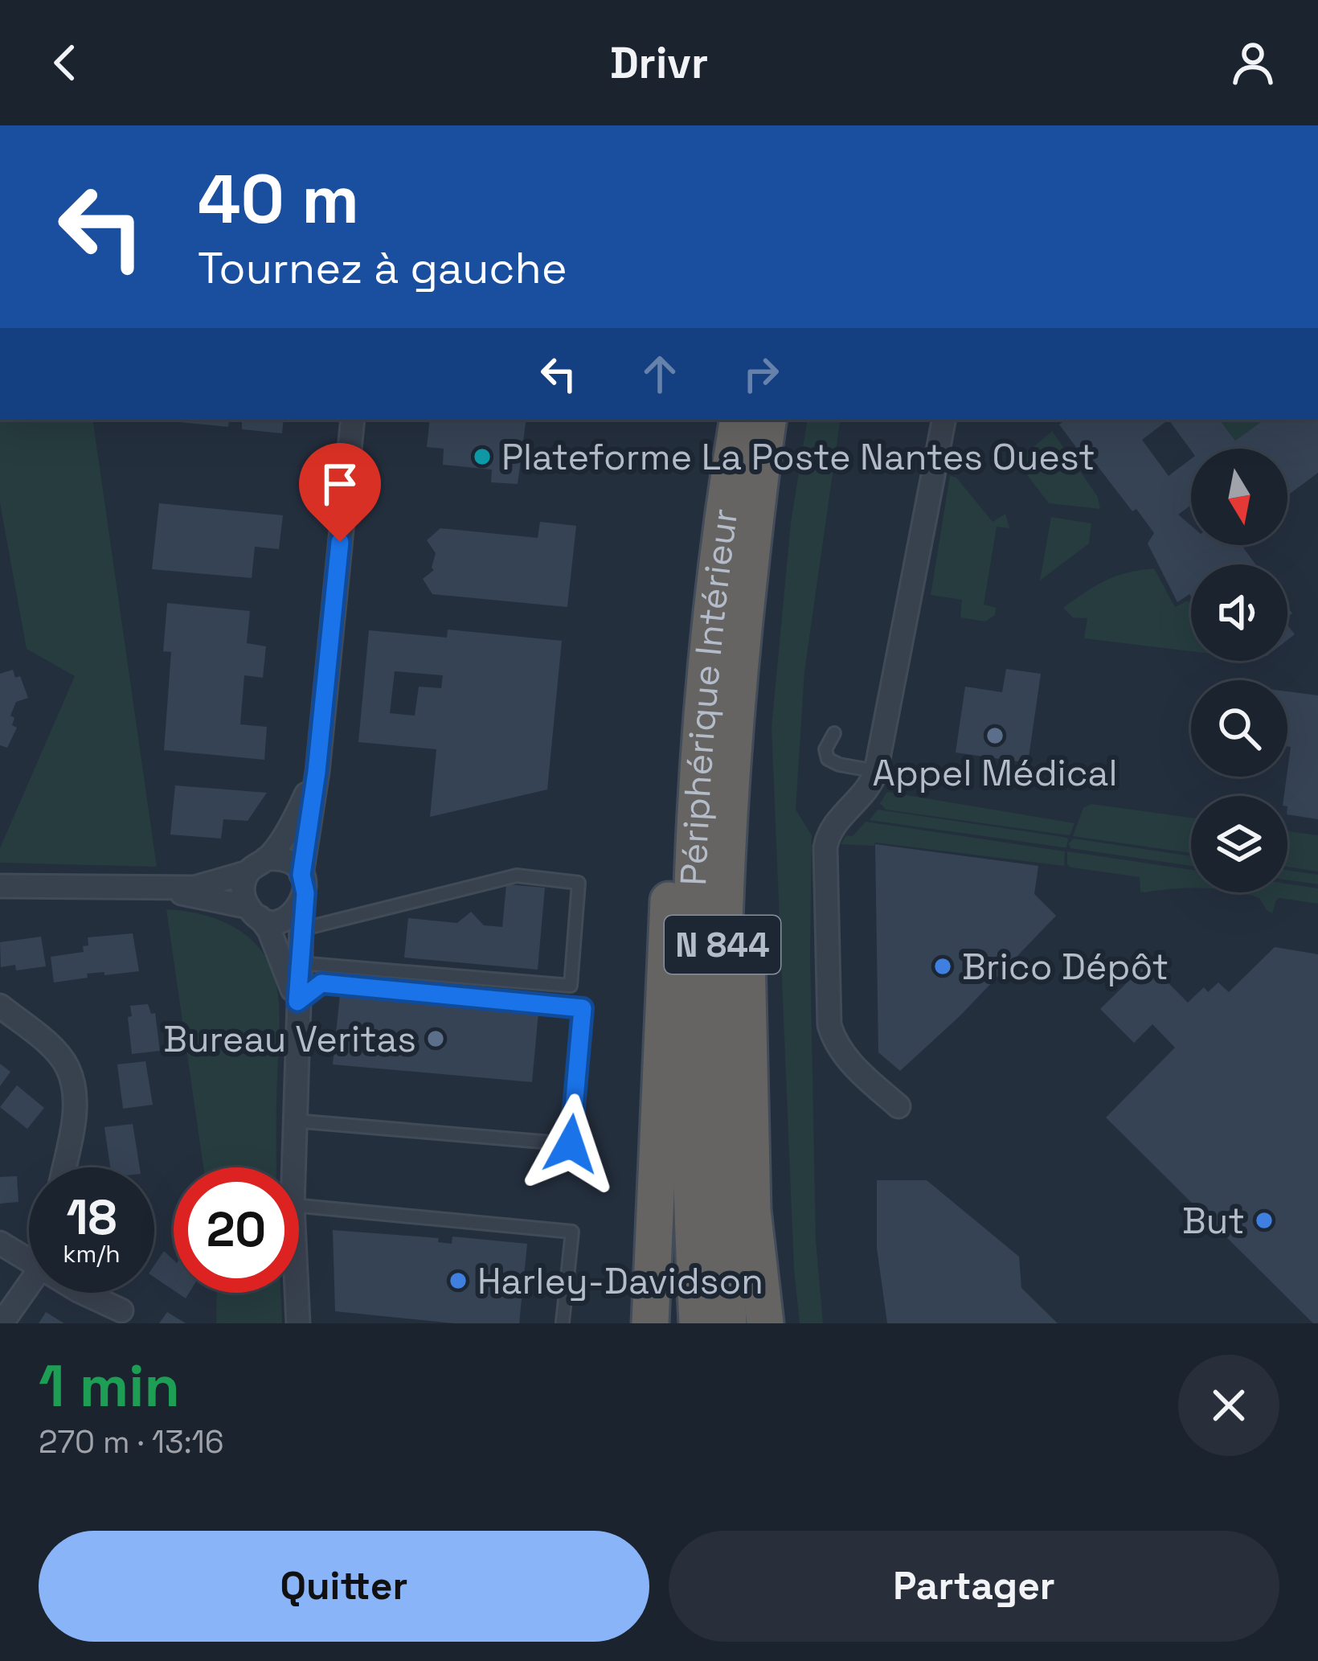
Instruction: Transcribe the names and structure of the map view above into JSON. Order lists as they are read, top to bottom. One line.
{"streets":{"highway":["Périphérique Intérieur","N 844"]},"places":["Plateforme La Poste Nantes Ouest","Appel Médical","Brico Dépôt","Bureau Veritas","But","Harley-Davidson"],"north":"bottom","page":{"header":"Drivr","turn":["40 m","Tournez à gauche"],"speed":"18 km/h","limit":"20","heading":["1 min","270 m · 13:16"],"buttons":["Quitter","Partager"]}}
